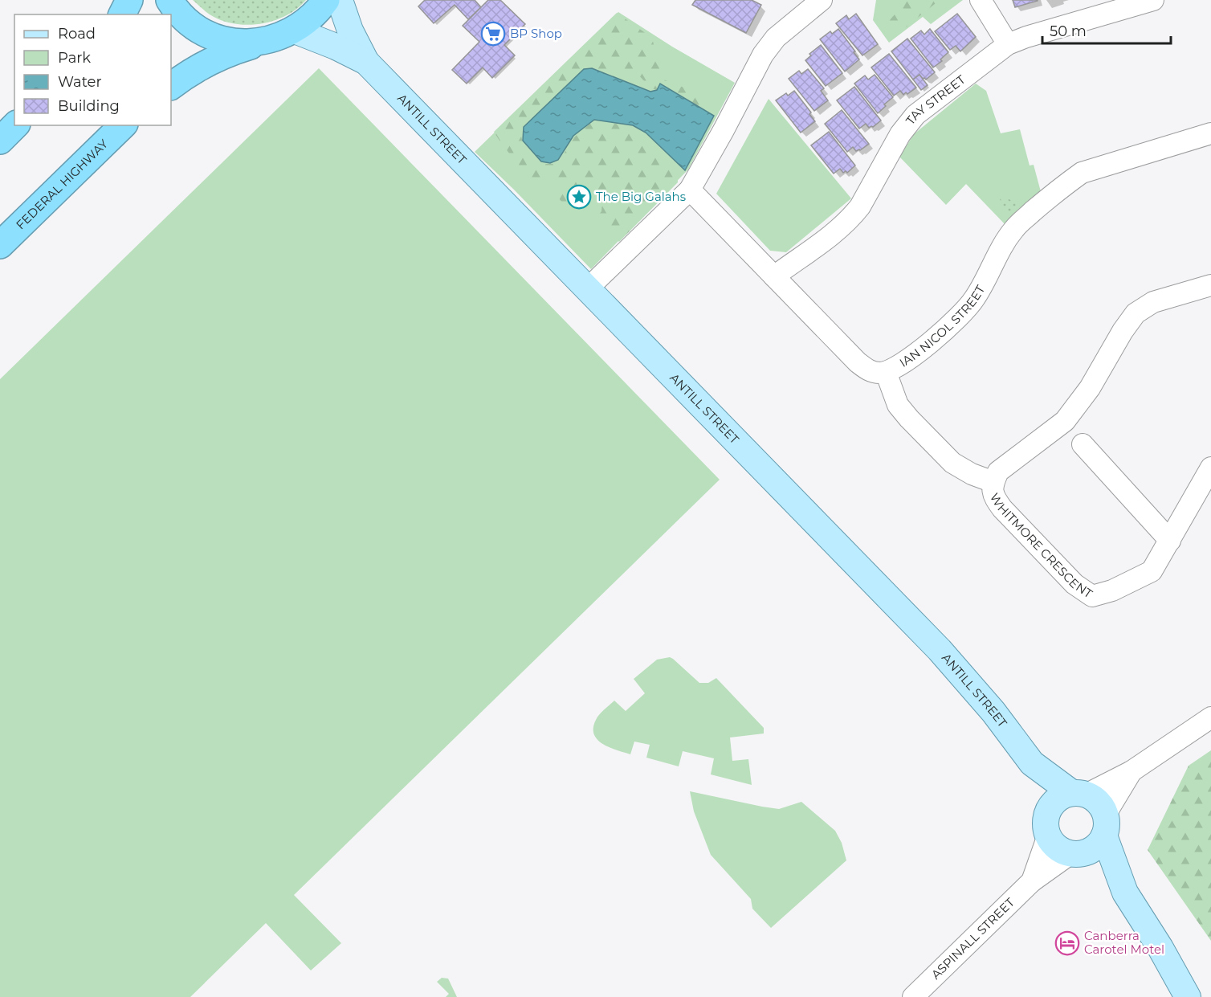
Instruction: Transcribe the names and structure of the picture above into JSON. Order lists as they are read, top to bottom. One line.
{"streets":{"highway":["FEDERAL HIGHWAY"],"main road":["ANTILL STREET"],"street":["TAY STREET","IAN NICOL STREET","WHITMORE CRESCENT","ASPINALL STREET"]},"crossings":[["TAY STREET","IAN NICOL STREET"],["ANTILL STREET","ASPINALL STREET"],["IAN NICOL STREET","WHITMORE CRESCENT"]],"places":{"supermarket":["BP Shop"],"place":["The Big Galahs"],"hotel":["Canberra Carotel Motel"]},"legend":["Road","Park","Water","Building"],"scale_bar":"50 m"}
